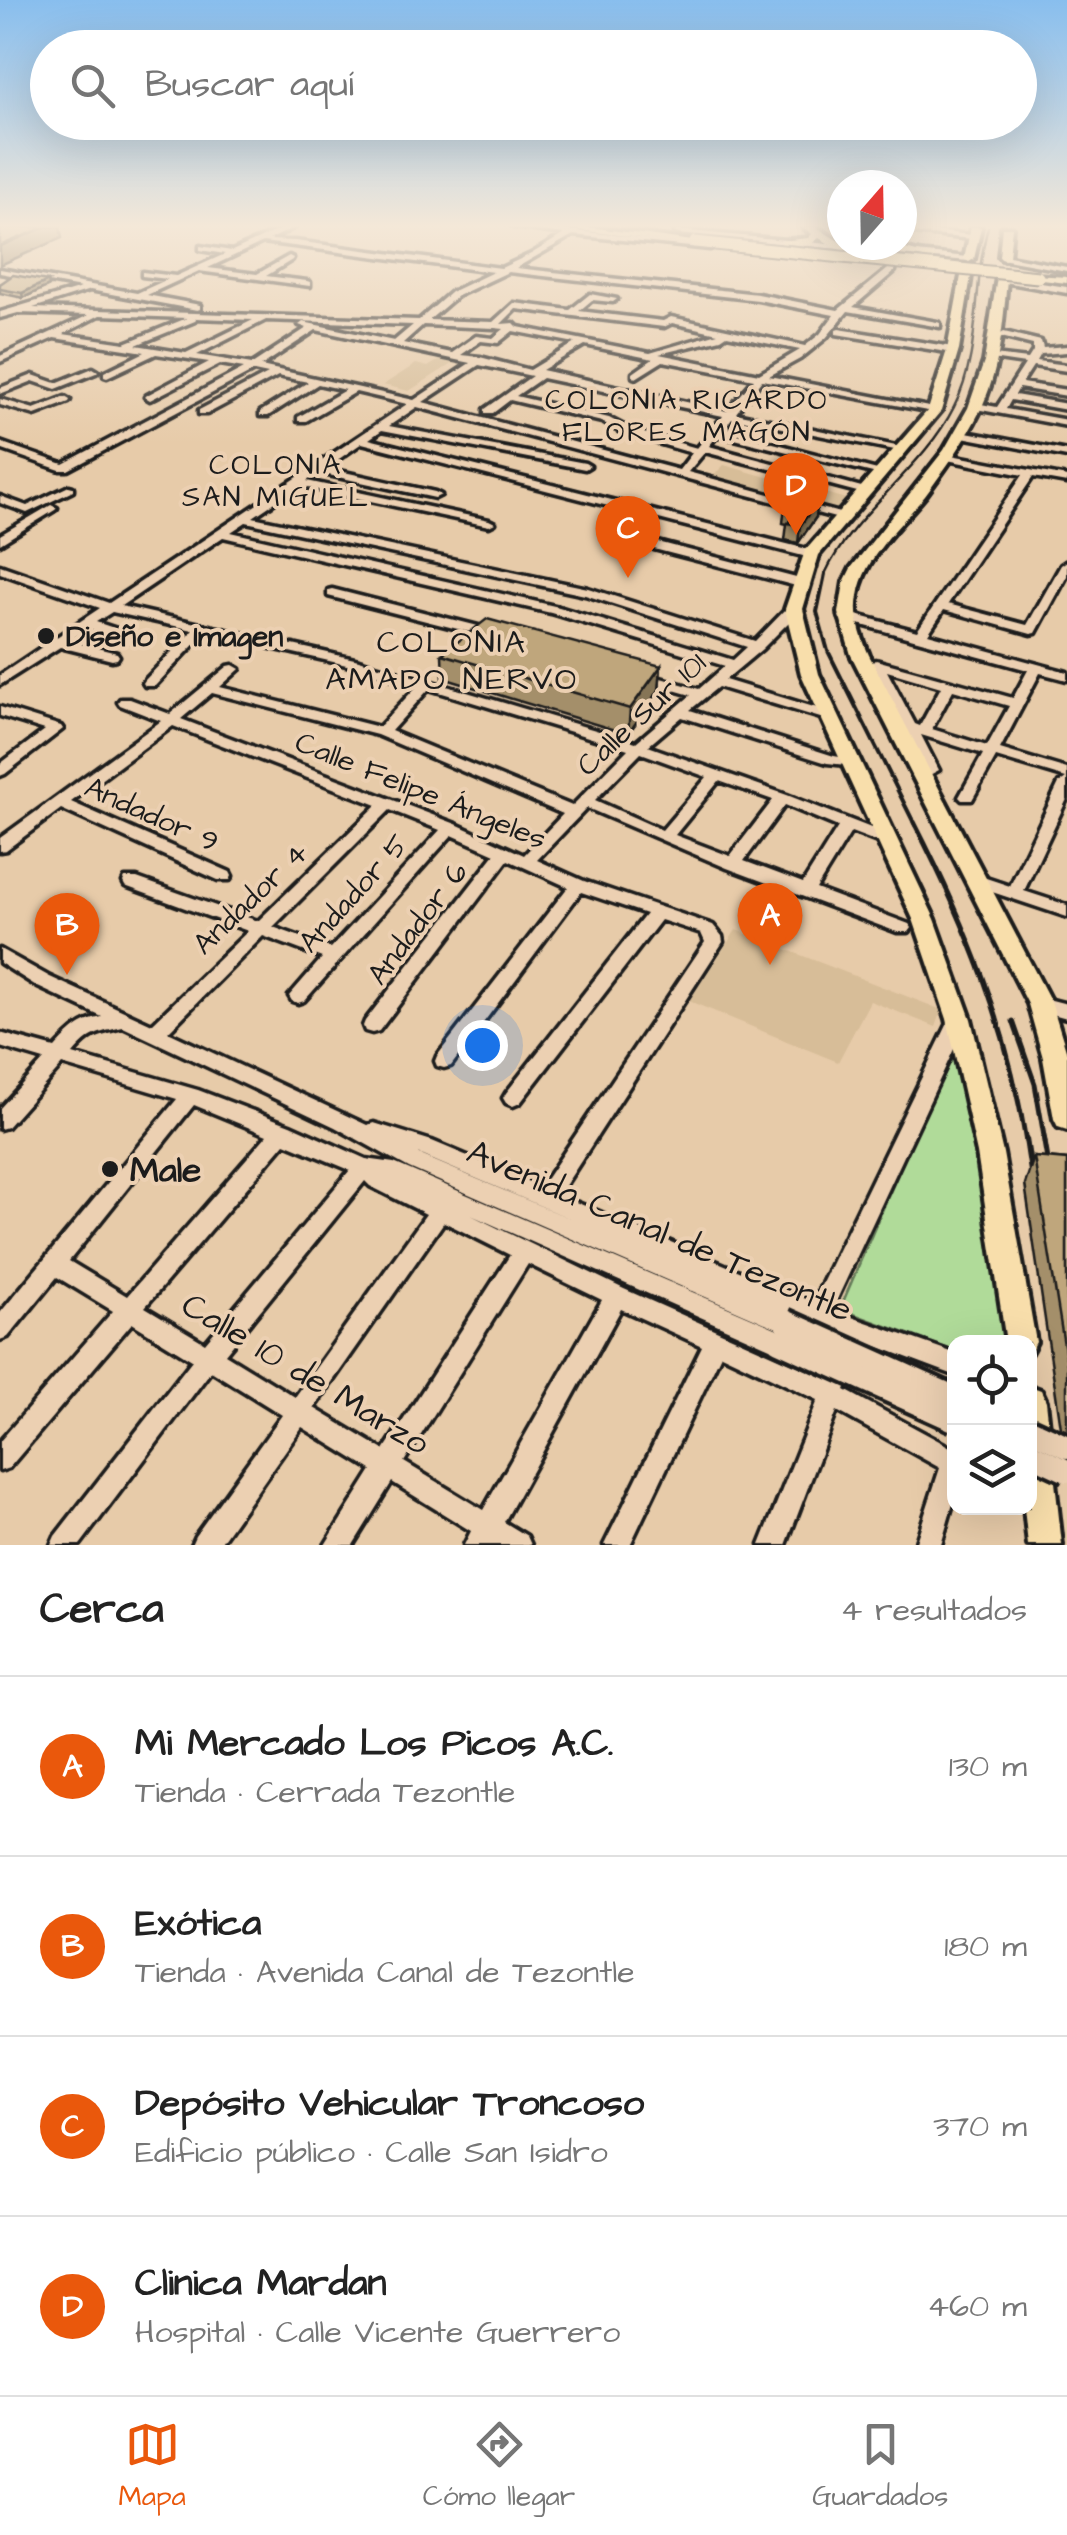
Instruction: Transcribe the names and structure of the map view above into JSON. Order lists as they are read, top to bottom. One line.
{"streets":{"street":["Calle Sur 101","Calle Felipe Ángeles","Andador 9","Andador 5","Andador 4","Andador 6","Avenida Canal de Tezontle","Calle 10 de Marzo"]},"crossings":[["Calle Sur 101","Calle Felipe Ángeles"],["Calle Felipe Ángeles","Andador 5"],["Calle Felipe Ángeles","Andador 4"],["Calle Felipe Ángeles","Andador 6"],["Calle Felipe Ángeles","Avenida Canal de Tezontle"],["Andador 4","Avenida Canal de Tezontle"]],"districts":["COLONIA RICARDO FLORES MAGÓN","COLONIA SAN MIGUEL","COLONIA AMADO NERVO"],"places":["Diseño e Imagen","Male"],"north":"top","page":{"search":"Buscar aquí","pins":["D","C","A","B"],"heading":["Cerca","4 resultados"],"list":[{"mark":"A","name":"Mi Mercado Los Picos A.C.","note":"Tienda · Cerrada Tezontle","value":"130 m"},{"mark":"B","name":"Exótica","note":"Tienda · Avenida Canal de Tezontle","value":"180 m"},{"mark":"C","name":"Depósito Vehicular Troncoso","note":"Edificio público · Calle San Isidro","value":"370 m"},{"mark":"D","name":"Clinica Mardan","note":"Hospital · Calle Vicente Guerrero","value":"460 m"}],"nav":["Mapa","Cómo llegar","Guardados"]}}
